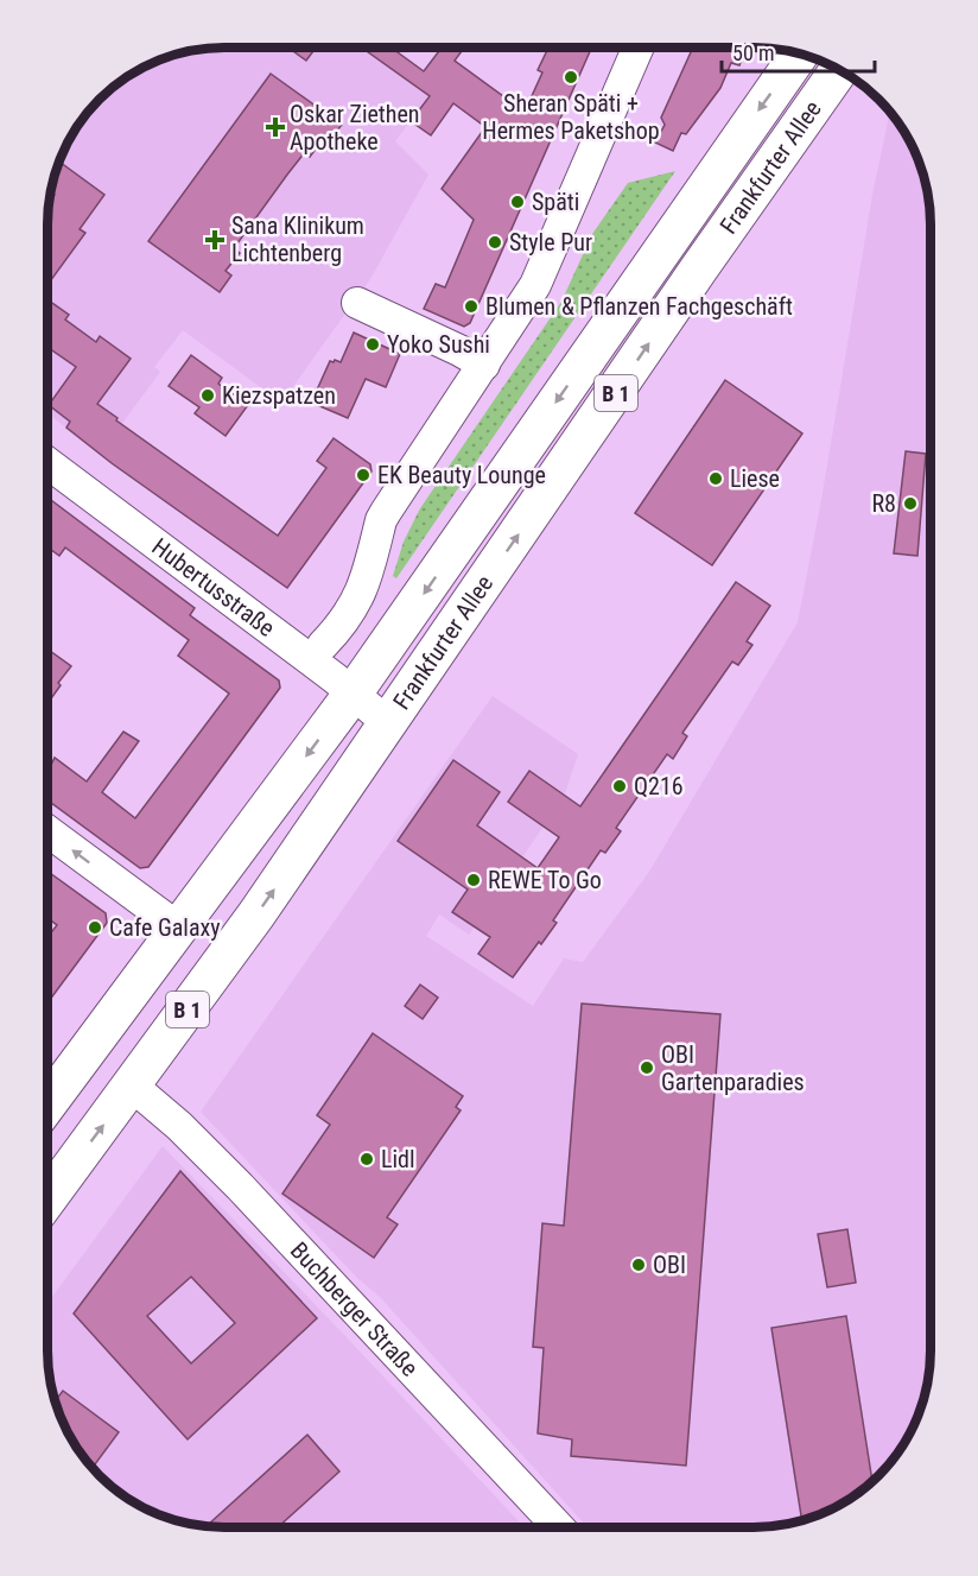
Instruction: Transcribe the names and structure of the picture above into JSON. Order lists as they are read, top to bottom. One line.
{"streets":{"main road":["Frankfurter Allee","B 1"],"street":["Hubertusstraße","Buchberger Straße"]},"crossings":[["Frankfurter Allee","Hubertusstraße"],["Frankfurter Allee","Buchberger Straße"]],"places":{"other":["Sheran Späti + Hermes Paketshop","Späti","Style Pur","Blumen & Pflanzen Fachgeschäft","Yoko Sushi","Kiezspatzen","EK Beauty Lounge","Liese","R8","Q216","REWE To Go","Cafe Galaxy","OBI Gartenparadies","Lidl","OBI"],"health":["Oskar Ziethen Apotheke","Sana Klinikum Lichtenberg"]},"scale_bar":"50 m"}
